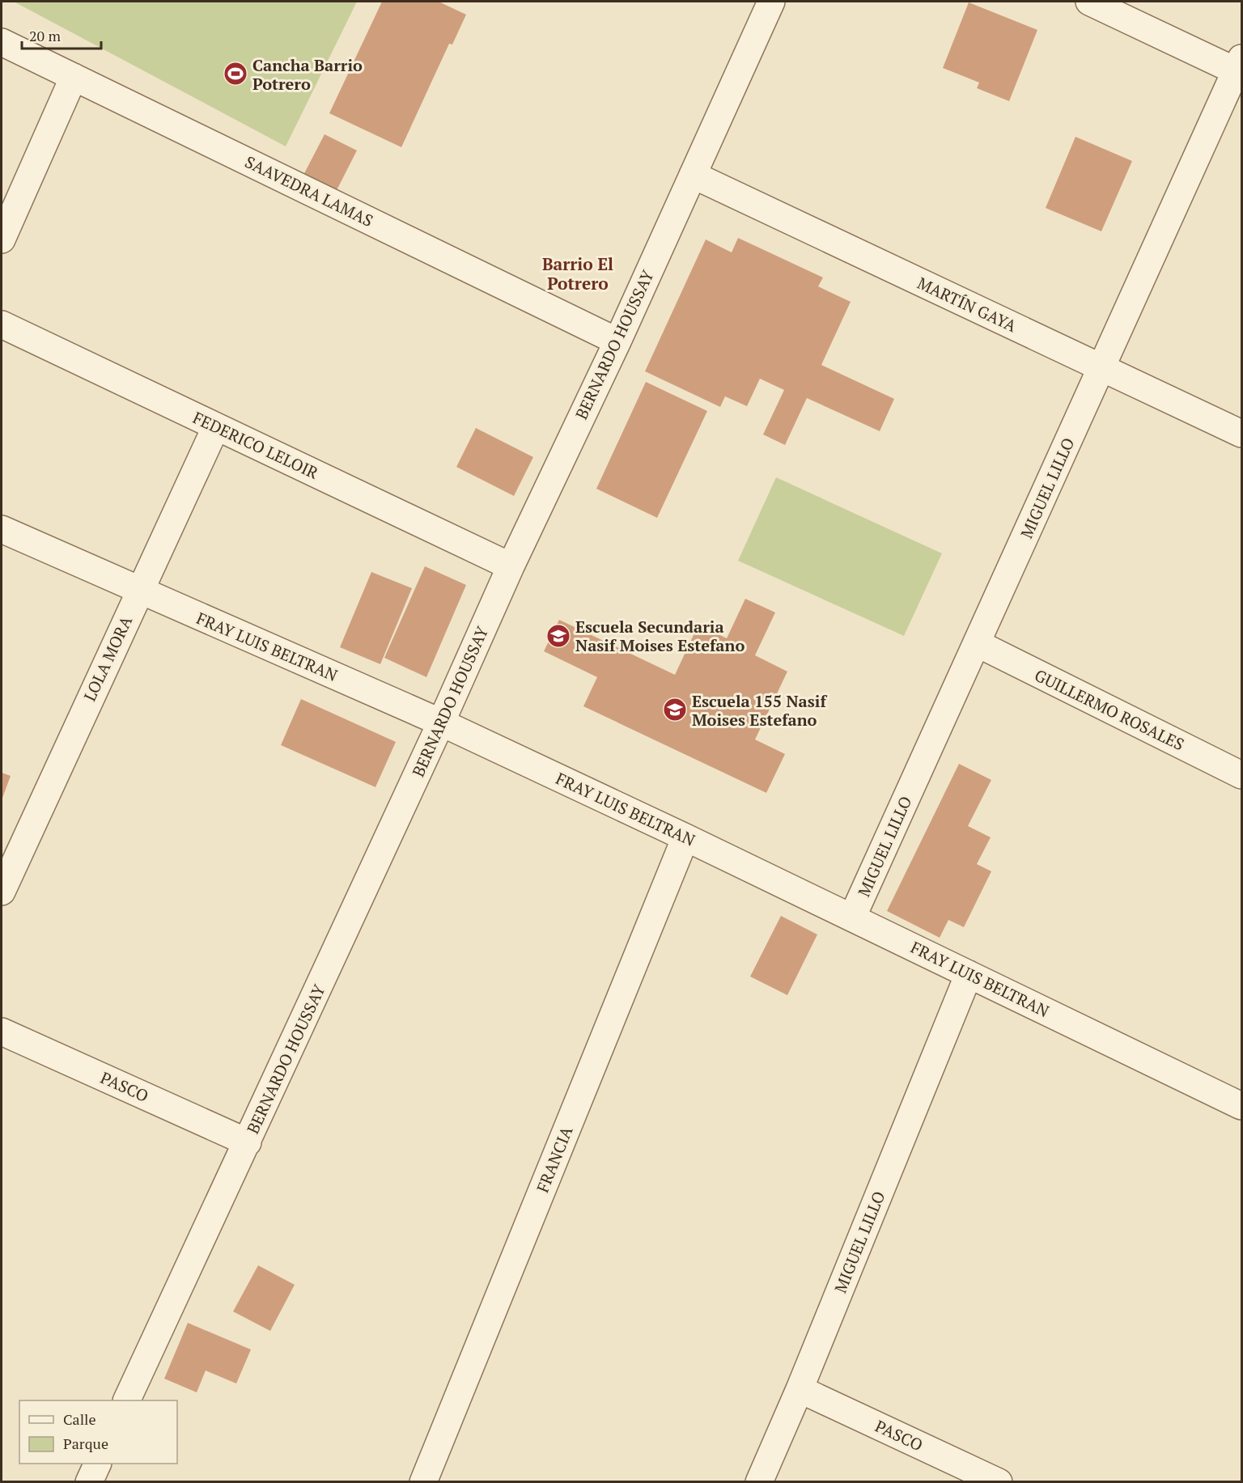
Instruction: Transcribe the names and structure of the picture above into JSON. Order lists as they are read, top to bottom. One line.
{"streets":{"street":["SAAVEDRA LAMAS","MARTÍN GAYA","BERNARDO HOUSSAY","FEDERICO LELOIR","MIGUEL LILLO","FRAY LUIS BELTRAN","LOLA MORA","GUILLERMO ROSALES","PASCO","FRANCIA"]},"crossings":[["SAAVEDRA LAMAS","BERNARDO HOUSSAY"],["MARTÍN GAYA","BERNARDO HOUSSAY"],["MARTÍN GAYA","MIGUEL LILLO"],["BERNARDO HOUSSAY","FEDERICO LELOIR"],["BERNARDO HOUSSAY","FRAY LUIS BELTRAN"],["BERNARDO HOUSSAY","PASCO"],["FEDERICO LELOIR","LOLA MORA"],["MIGUEL LILLO","FRAY LUIS BELTRAN"],["MIGUEL LILLO","GUILLERMO ROSALES"],["MIGUEL LILLO","PASCO"],["FRAY LUIS BELTRAN","LOLA MORA"],["FRAY LUIS BELTRAN","FRANCIA"]],"districts":["Barrio El Potrero"],"places":{"sports":["Cancha Barrio Potrero"],"school or university":["Escuela Secundaria Nasif Moises Estefano","Escuela 155 Nasif Moises Estefano"]},"legend":["Calle","Parque"],"scale_bar":"20 m"}
